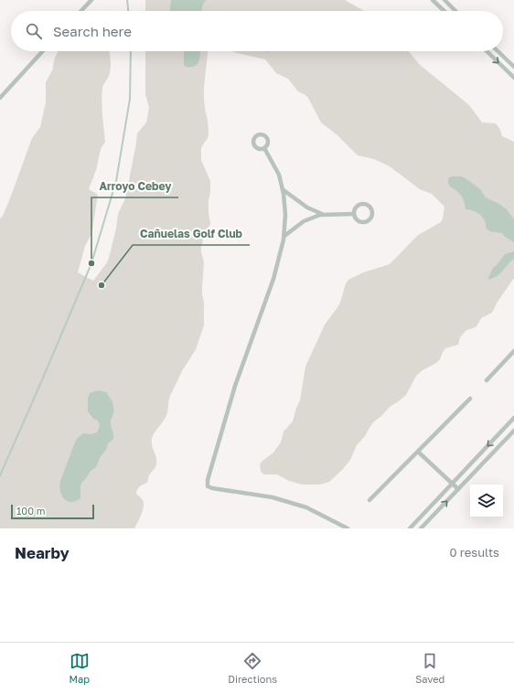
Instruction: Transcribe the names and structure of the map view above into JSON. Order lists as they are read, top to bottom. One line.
{"places":["Arroyo Cebey","Cañuelas Golf Club"],"scale_bar":"100 m","page":{"search":"Search here","scale":"100 m","heading":["Nearby","0 results"],"nav":["Map","Directions","Saved"]}}
